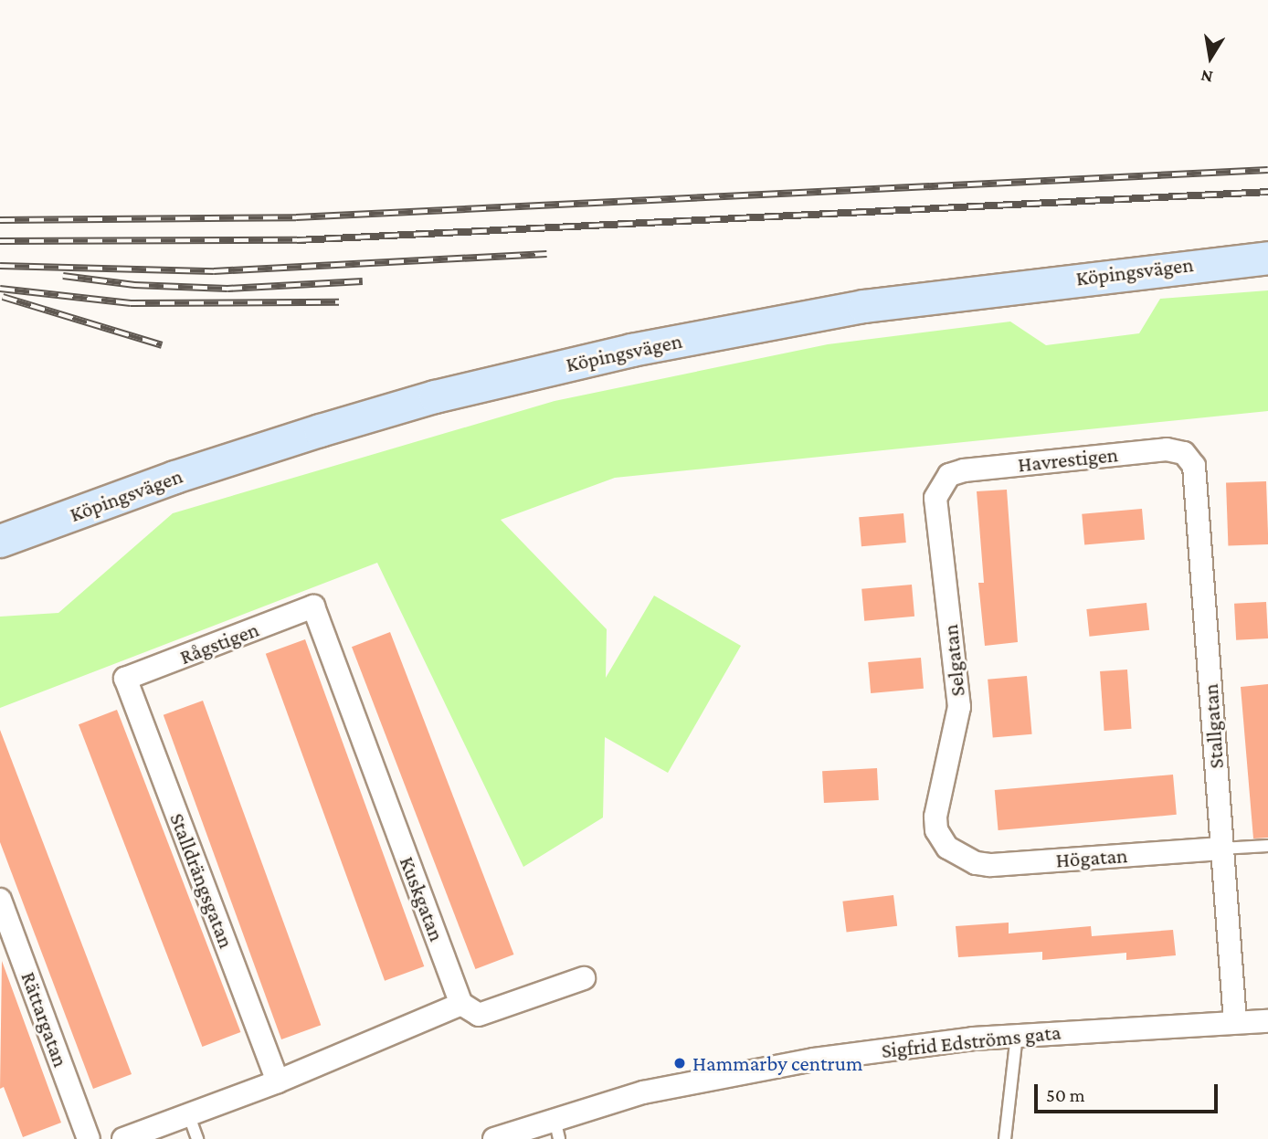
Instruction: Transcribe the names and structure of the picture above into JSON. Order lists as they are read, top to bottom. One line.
{"streets":{"main road":["Köpingsvägen"],"street":["Havrestigen","Rågstigen","Selgatan","Stallgatan","Högatan","Stalldrängsgatan","Kuskgatan","Rättargatan","Sigfrid Edströms gata"]},"crossings":[["Havrestigen","Selgatan"],["Havrestigen","Stallgatan"],["Rågstigen","Stalldrängsgatan"],["Rågstigen","Kuskgatan"],["Selgatan","Högatan"],["Stallgatan","Högatan"],["Stallgatan","Sigfrid Edströms gata"]],"places":["Hammarby centrum"],"scale_bar":"50 m","north":"bottom"}
